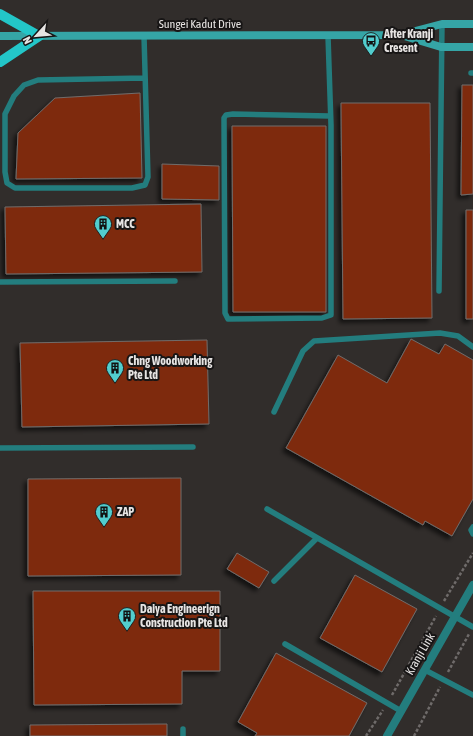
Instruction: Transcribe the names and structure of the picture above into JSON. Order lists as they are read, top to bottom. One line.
{"streets":{"main road":["Sungei Kadut Drive"],"street":["Kranji Link"]},"places":{"bus stop":["After Kranji Cresent"],"building":["MCC","Chng Woodworking Pte Ltd","ZAP","Daiya Engineerign Construction Pte Ltd"]},"north":"bottom left"}
